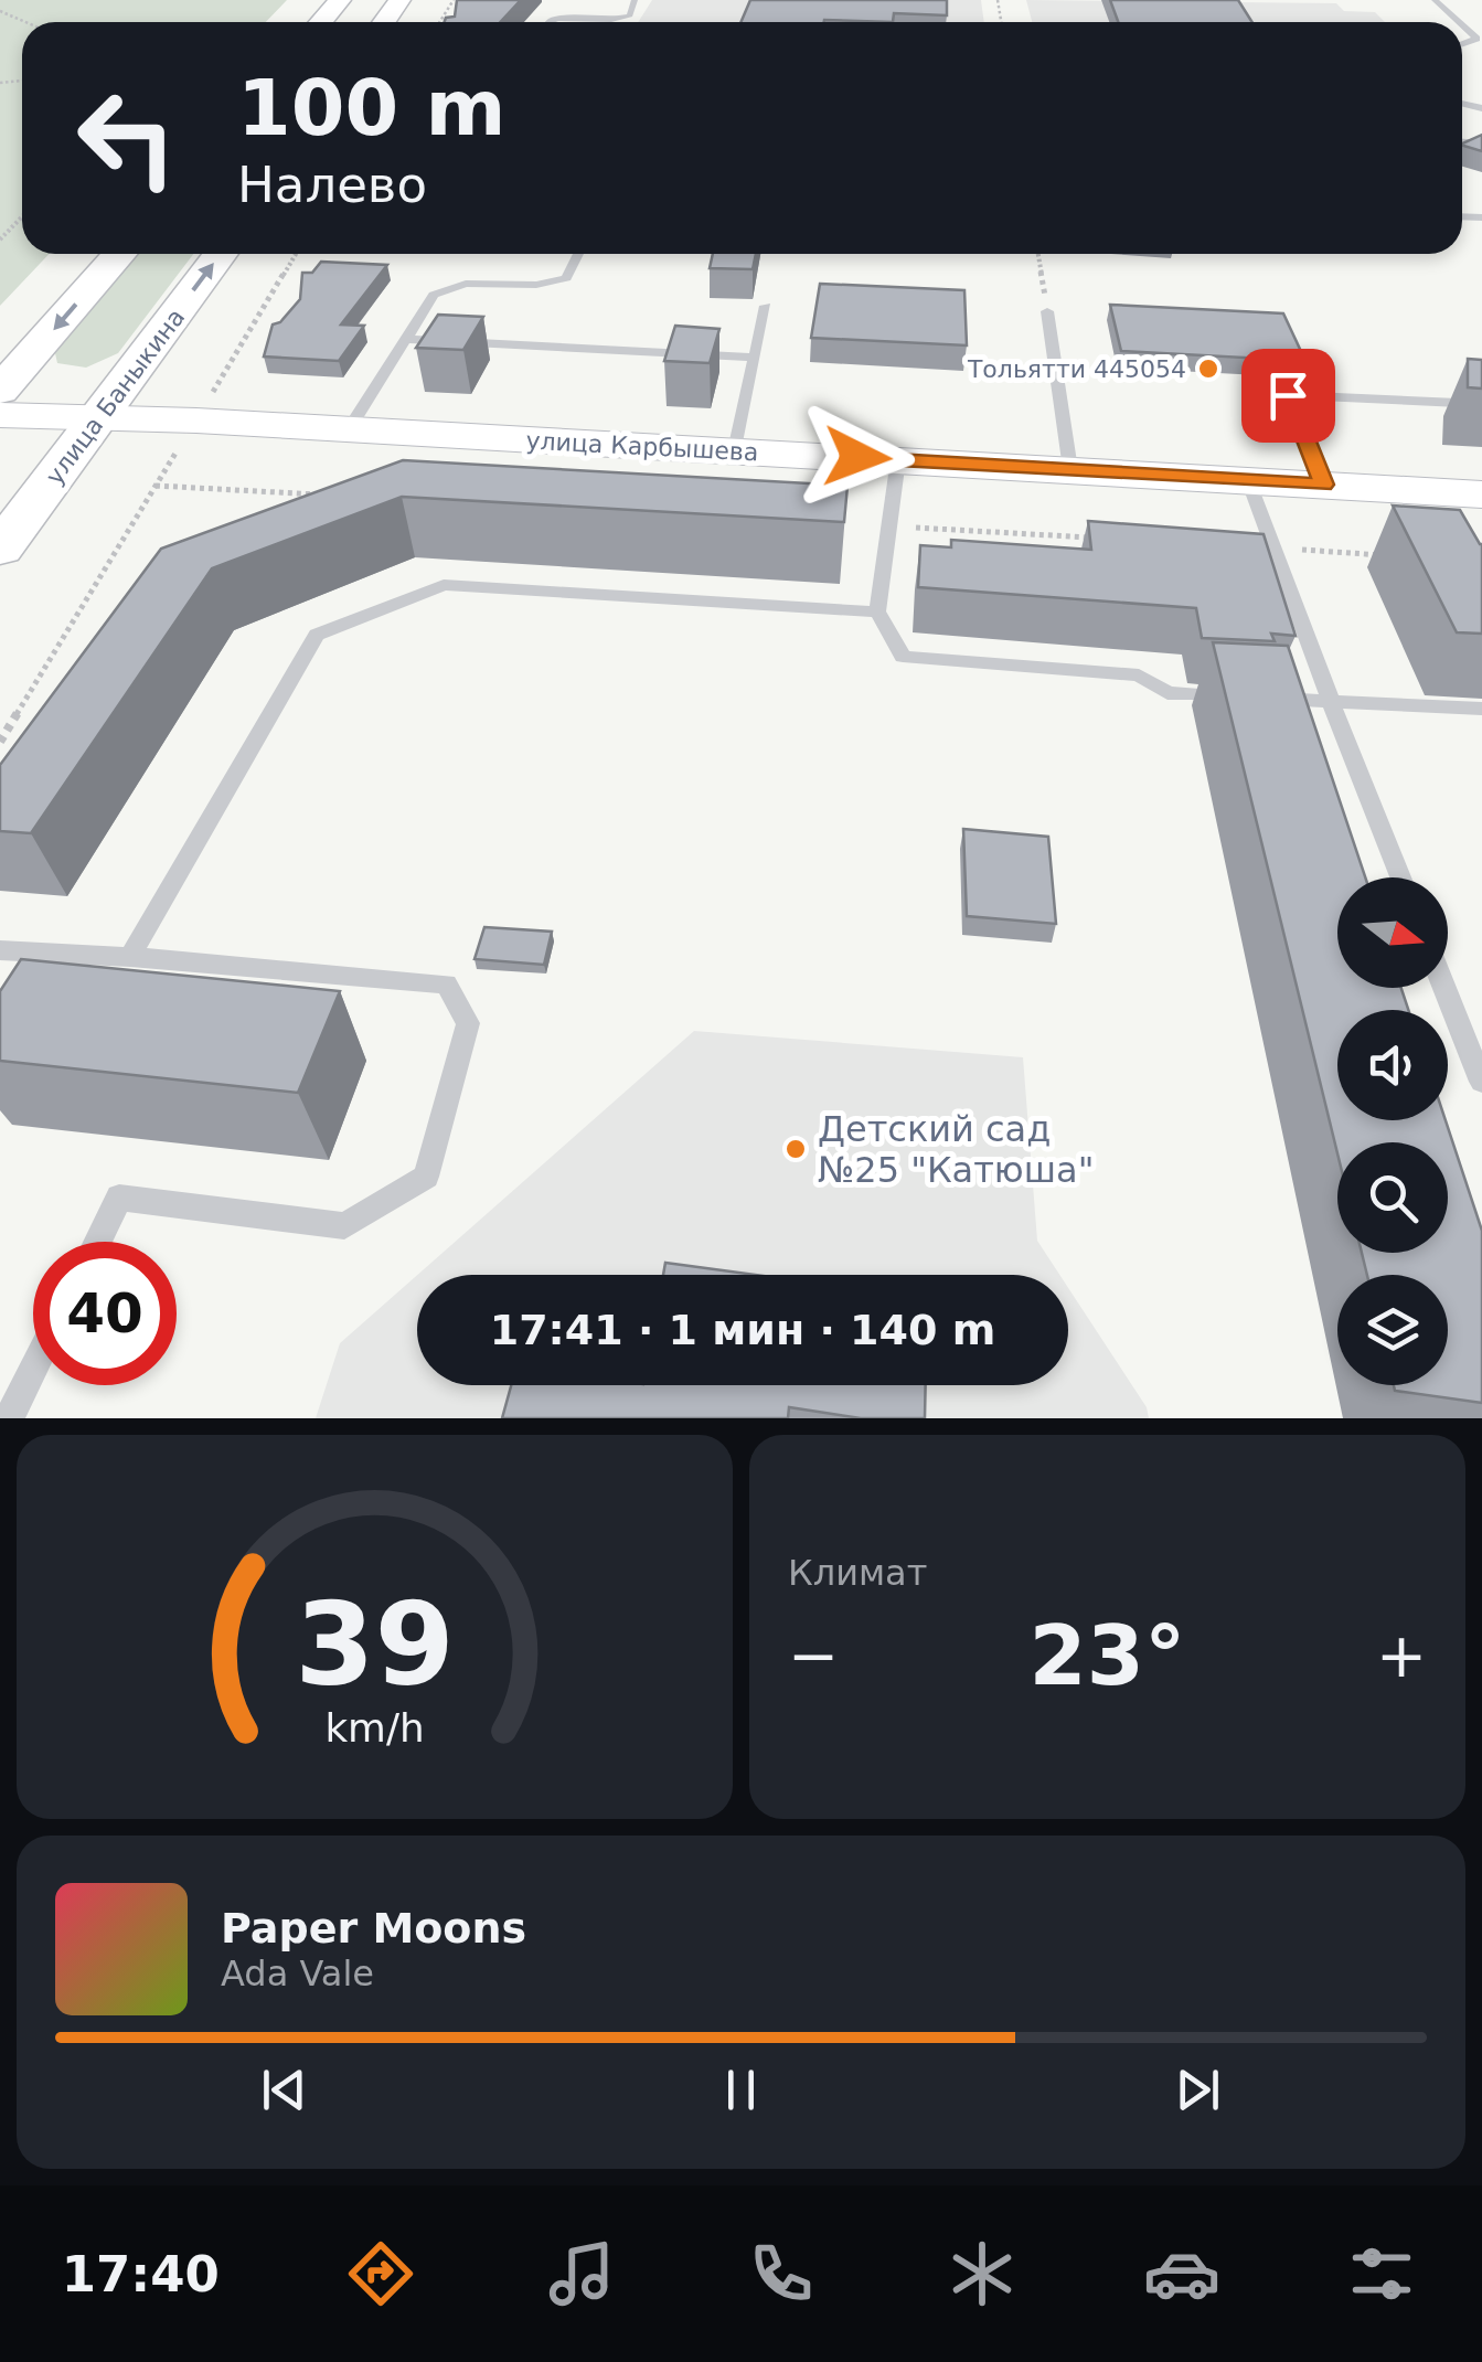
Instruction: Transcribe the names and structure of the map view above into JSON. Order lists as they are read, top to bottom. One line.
{"streets":{"main road":["улица Баныкина"],"street":["улица Карбышева"]},"crossings":[["улица Баныкина","улица Карбышева"]],"places":["Тольятти 445054","Детский сад №25 \"Катюша\""],"north":"right","page":{"turn":["100 m","Налево"],"limit":"40","trip":"17:41 · 1 мин · 140 m","tile":"Климат","heat":["−","23°","+"],"song":["Paper Moons","Ada Vale"],"tabs":"17:40","gauge":["39","km/h"]}}
